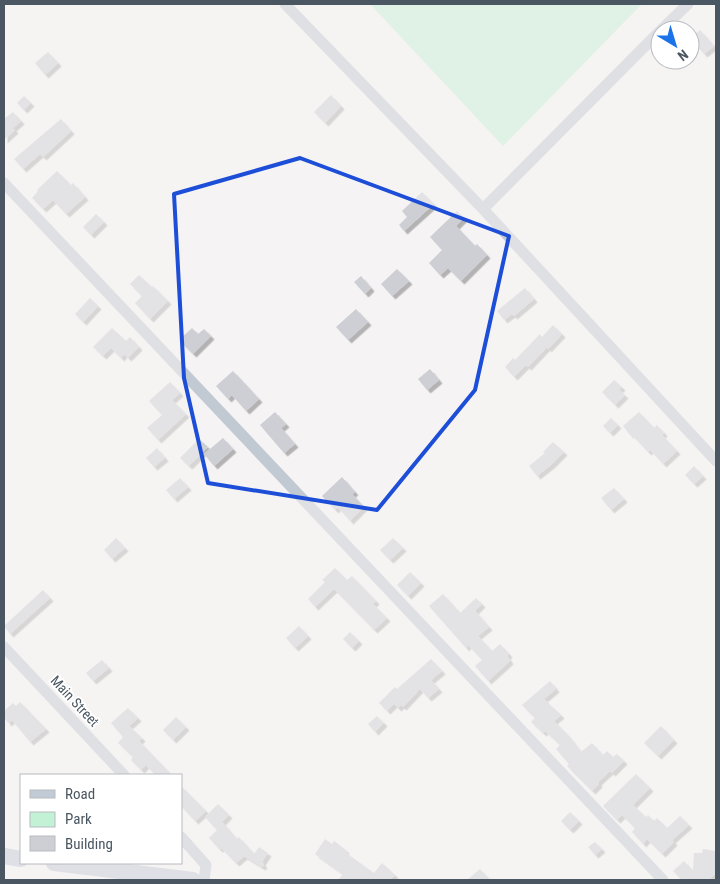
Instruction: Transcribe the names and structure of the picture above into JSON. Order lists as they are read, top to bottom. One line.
{"streets":{"street":["Main Street"]},"legend":["Road","Park","Building"],"north":"bottom right"}
